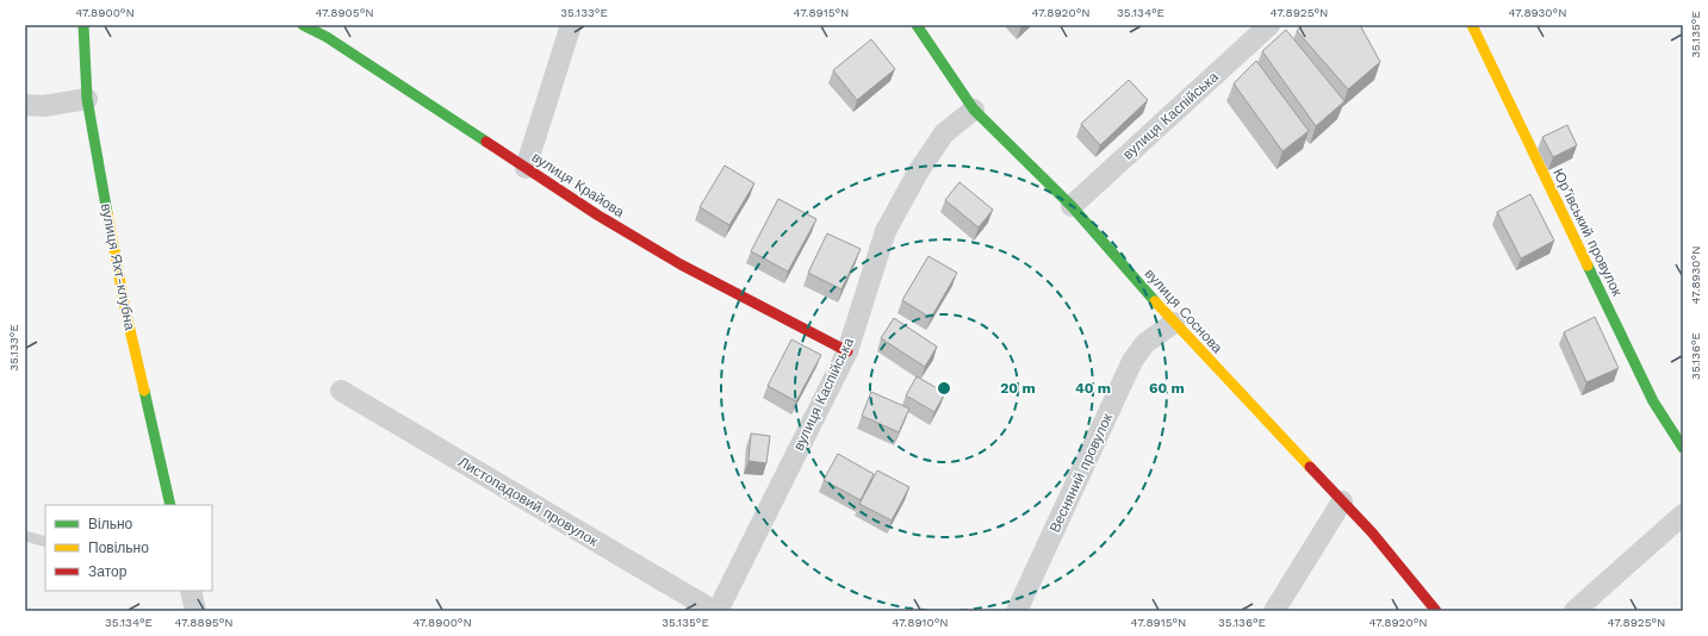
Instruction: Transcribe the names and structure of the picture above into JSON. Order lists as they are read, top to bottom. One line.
{"streets":{"street":["вулиця Каспійська","вулиця Крайова","Юр’ївський провулок","вулиця Яхт-клубна","вулиця Соснова","Весняний провулок","Листопадовий провулок"]},"crossings":[["вулиця Каспійська","вулиця Крайова"],["вулиця Каспійська","вулиця Соснова"],["вулиця Каспійська","Листопадовий провулок"],["вулиця Соснова","Весняний провулок"]],"legend":["Вільно","Повільно","Затор"],"coordinates":["47.8900°N","47.8905°N","35.133°E","47.8915°N","47.8920°N","35.134°E","47.8925°N","47.8930°N","35.135°E","35.136°E","47.8895°N","47.8910°N"],"rings":["20 m","40 m","60 m"]}
